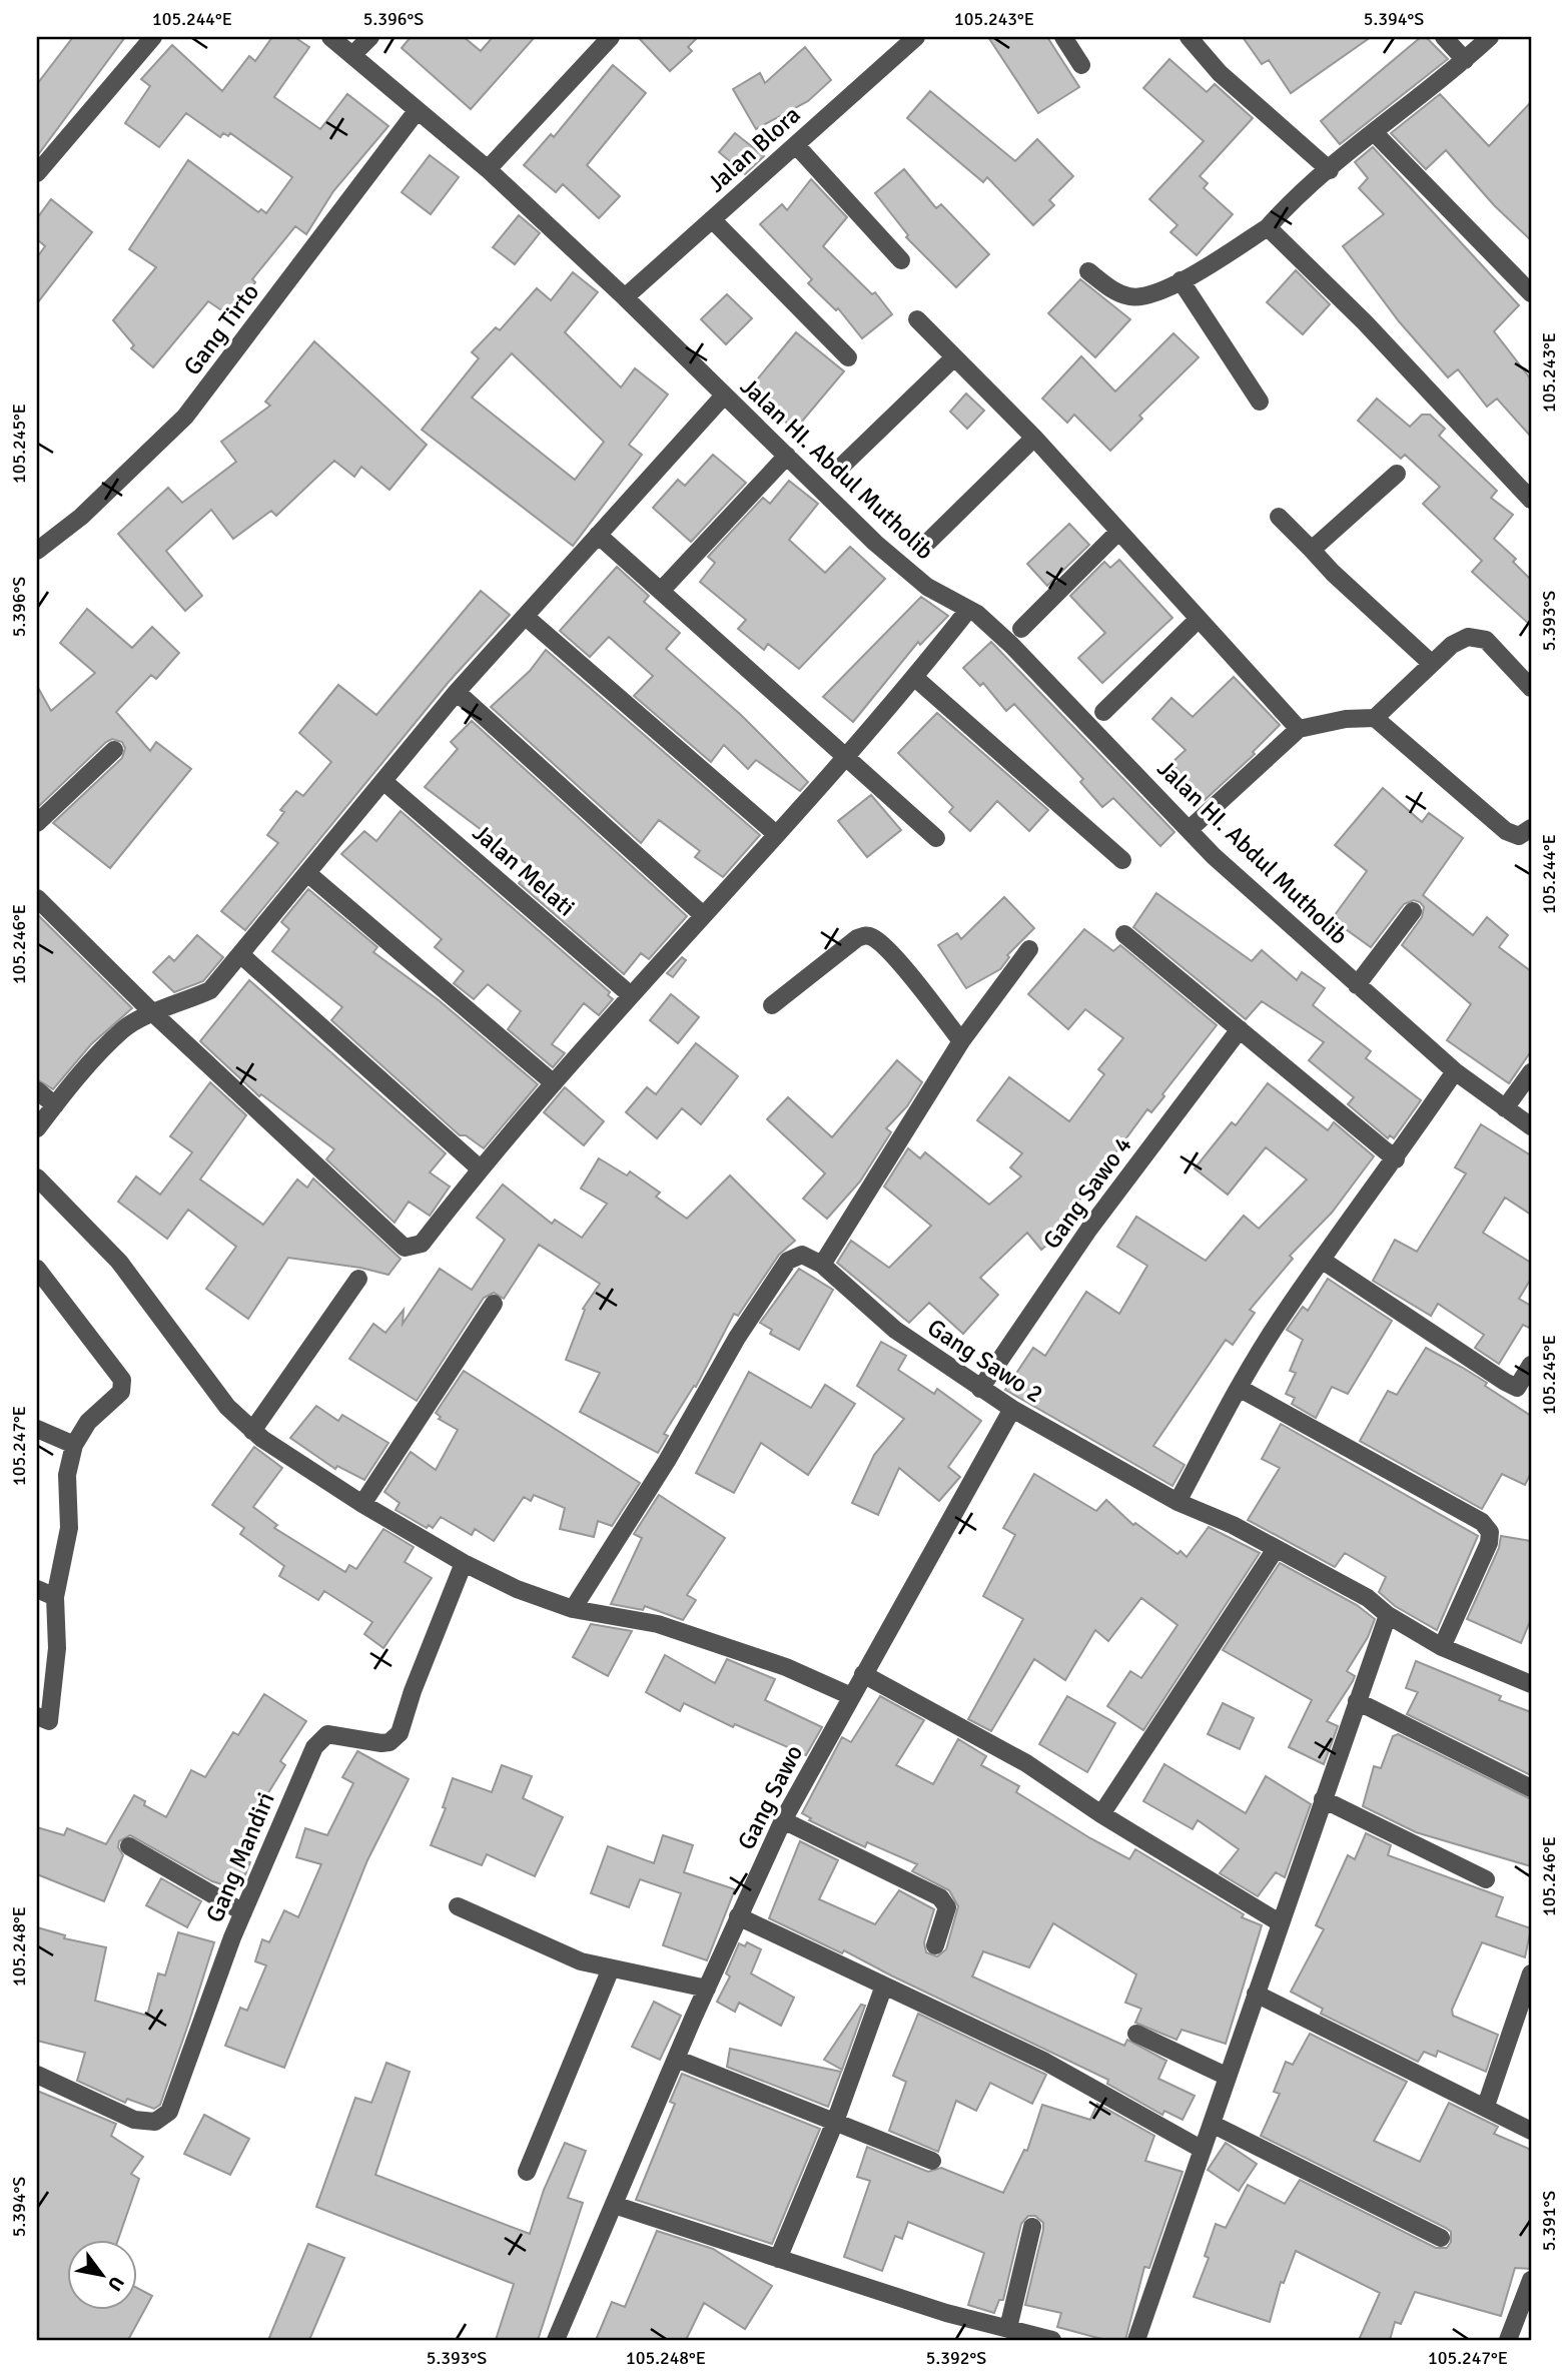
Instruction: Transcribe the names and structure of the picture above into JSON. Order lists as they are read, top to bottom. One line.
{"streets":{"street":["Jalan Blora","Gang Tirto","Jalan HI. Abdul Mutholib","Jalan Melati","Gang Sawo 4","Gang Sawo 2","Gang Sawo","Gang Mandiri"]},"crossings":[["Jalan Blora","Jalan HI. Abdul Mutholib"],["Gang Tirto","Jalan HI. Abdul Mutholib"],["Gang Sawo 4","Gang Sawo 2"],["Gang Sawo 2","Gang Sawo"]],"north":"bottom right","coordinates":["105.244°E","5.396°S","105.243°E","5.394°S","105.245°E","5.393°S","105.246°E","105.247°E","105.248°E","5.391°S","5.392°S"]}
